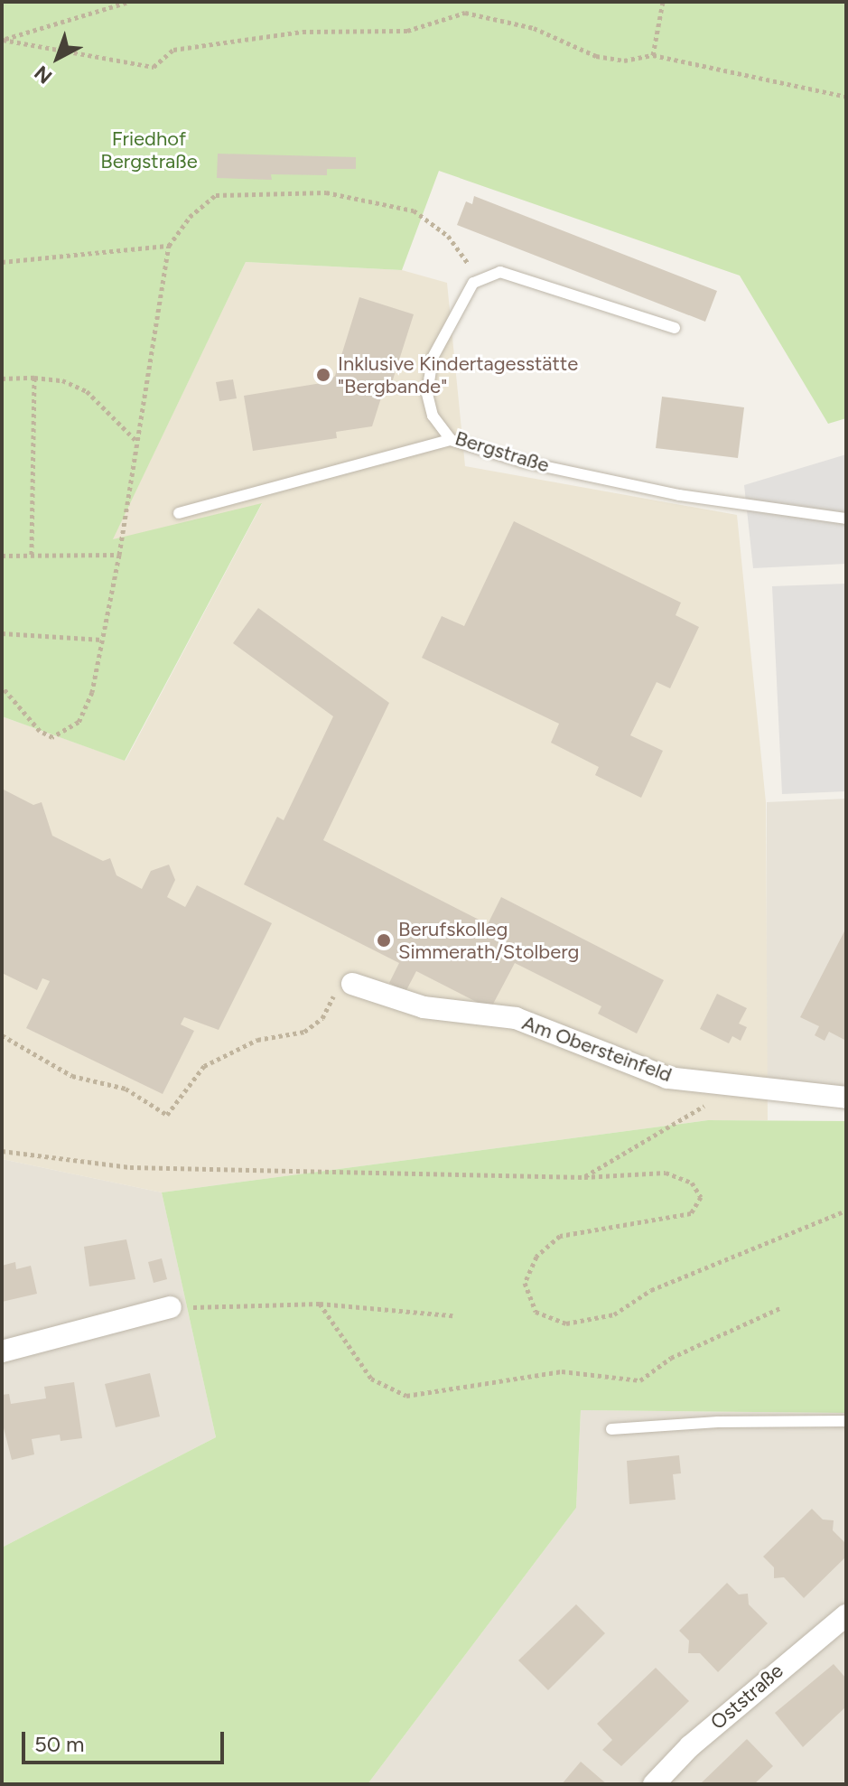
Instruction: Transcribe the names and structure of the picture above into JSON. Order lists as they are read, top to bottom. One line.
{"streets":{"street":["Am Obersteinfeld","Oststraße"],"lane":["Bergstraße"]},"parks":["Friedhof Bergstraße"],"places":["Inklusive Kindertagesstätte \"Bergbande\"","Berufskolleg Simmerath/Stolberg"],"scale_bar":"50 m","north":"bottom left"}
